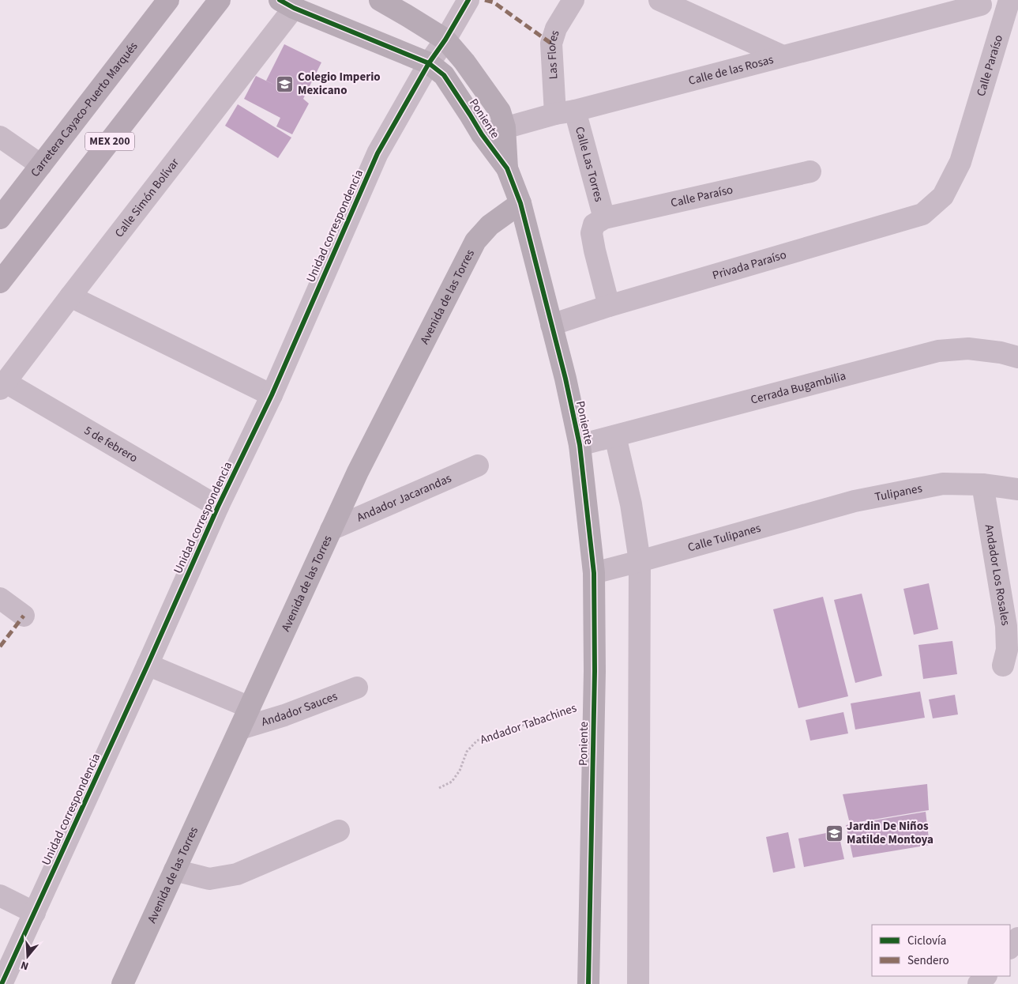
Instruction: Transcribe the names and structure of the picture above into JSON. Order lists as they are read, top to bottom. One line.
{"streets":{"main road":["Carretera Cayaco-Puerto Marqués","MEX 200"],"street":["Las Flores","Calle Paraíso","Calle de las Rosas","Poniente","Calle Las Torres","Calle Simón Bolívar","Unidad correspondencia","Privada Paraíso","Avenida de las Torres","Cerrada Bugambilia","5 de febrero","Tulipanes","Andador Jacarandas","Calle Tulipanes","Andador Los Rosales","Andador Sauces"],"path":["Andador Tabachines"]},"crossings":[["Las Flores","Calle de las Rosas"],["Las Flores","Calle Las Torres"],["Calle Paraíso","Calle Las Torres"],["Calle Paraíso","Privada Paraíso"],["Calle de las Rosas","Poniente"],["Calle de las Rosas","Calle Las Torres"],["Poniente","Calle Simón Bolívar"],["Poniente","Unidad correspondencia"],["Poniente","Privada Paraíso"],["Poniente","Avenida de las Torres"],["Poniente","Cerrada Bugambilia"],["Poniente","Calle Tulipanes"],["Poniente","Andador Tabachines"],["Calle Las Torres","Privada Paraíso"],["Calle Simón Bolívar","5 de febrero"],["Unidad correspondencia","5 de febrero"],["Avenida de las Torres","Andador Jacarandas"],["Avenida de las Torres","Andador Sauces"],["Tulipanes","Calle Tulipanes"],["Tulipanes","Andador Los Rosales"]],"places":{"school or university":["Colegio Imperio Mexicano","Jardin De Niños Matilde Montoya"]},"legend":["Ciclovía","Sendero"],"north":"bottom"}
